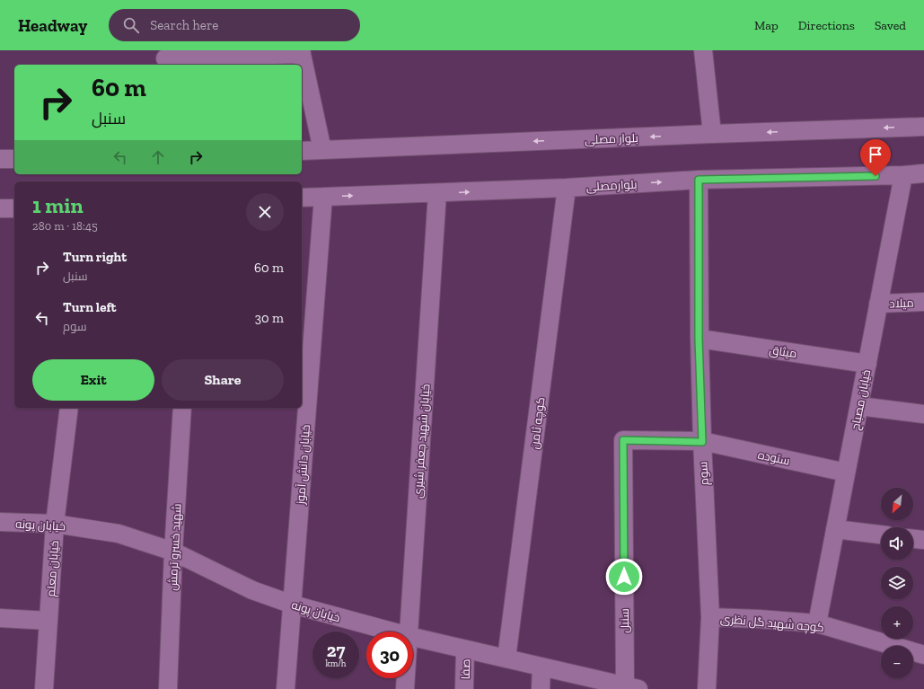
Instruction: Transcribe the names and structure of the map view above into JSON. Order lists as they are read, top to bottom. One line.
{"streets":{"street":["بلوار مصلی","بلوارمصلی","میلاد","میثاق","خیابان مصباح","کوچه ثامن","خیابان شهید جعفر شیری","ستوده","خیابان دانش آموز","سوم","خیابان پونه","شهید خسرو ترمش","خیابان معلم","سنبل","کوچه شهید گل نظری","صفا"]},"crossings":[["بلوارمصلی","خیابان مصباح"],["بلوارمصلی","کوچه ثامن"],["بلوارمصلی","خیابان شهید جعفر شیری"],["بلوارمصلی","خیابان دانش آموز"],["بلوارمصلی","سوم"],["میلاد","خیابان مصباح"],["میثاق","خیابان مصباح"],["میثاق","سوم"],["خیابان مصباح","ستوده"],["خیابان مصباح","کوچه شهید گل نظری"],["کوچه ثامن","خیابان پونه"],["ستوده","سوم"],["ستوده","سنبل"],["خیابان دانش آموز","خیابان پونه"],["سوم","سنبل"],["سوم","کوچه شهید گل نظری"],["خیابان پونه","شهید خسرو ترمش"],["خیابان پونه","خیابان معلم"],["خیابان پونه","سنبل"],["خیابان پونه","صفا"]],"one_way":["بلوار مصلی","بلوارمصلی"],"north":"bottom left","page":{"header":"Headway","search":"Search here","nav":["Map","Directions","Saved"],"turn":["60 m","سنبل"],"heading":["1 min","280 m · 18:45"],"list":[{"name":"Turn right","note":"سنبل","value":"60 m"},{"name":"Turn left","note":"سوم","value":"30 m"}],"buttons":["Exit","Share"],"map_buttons":["+","−"],"speed":"27 km/h","limit":"30"}}
